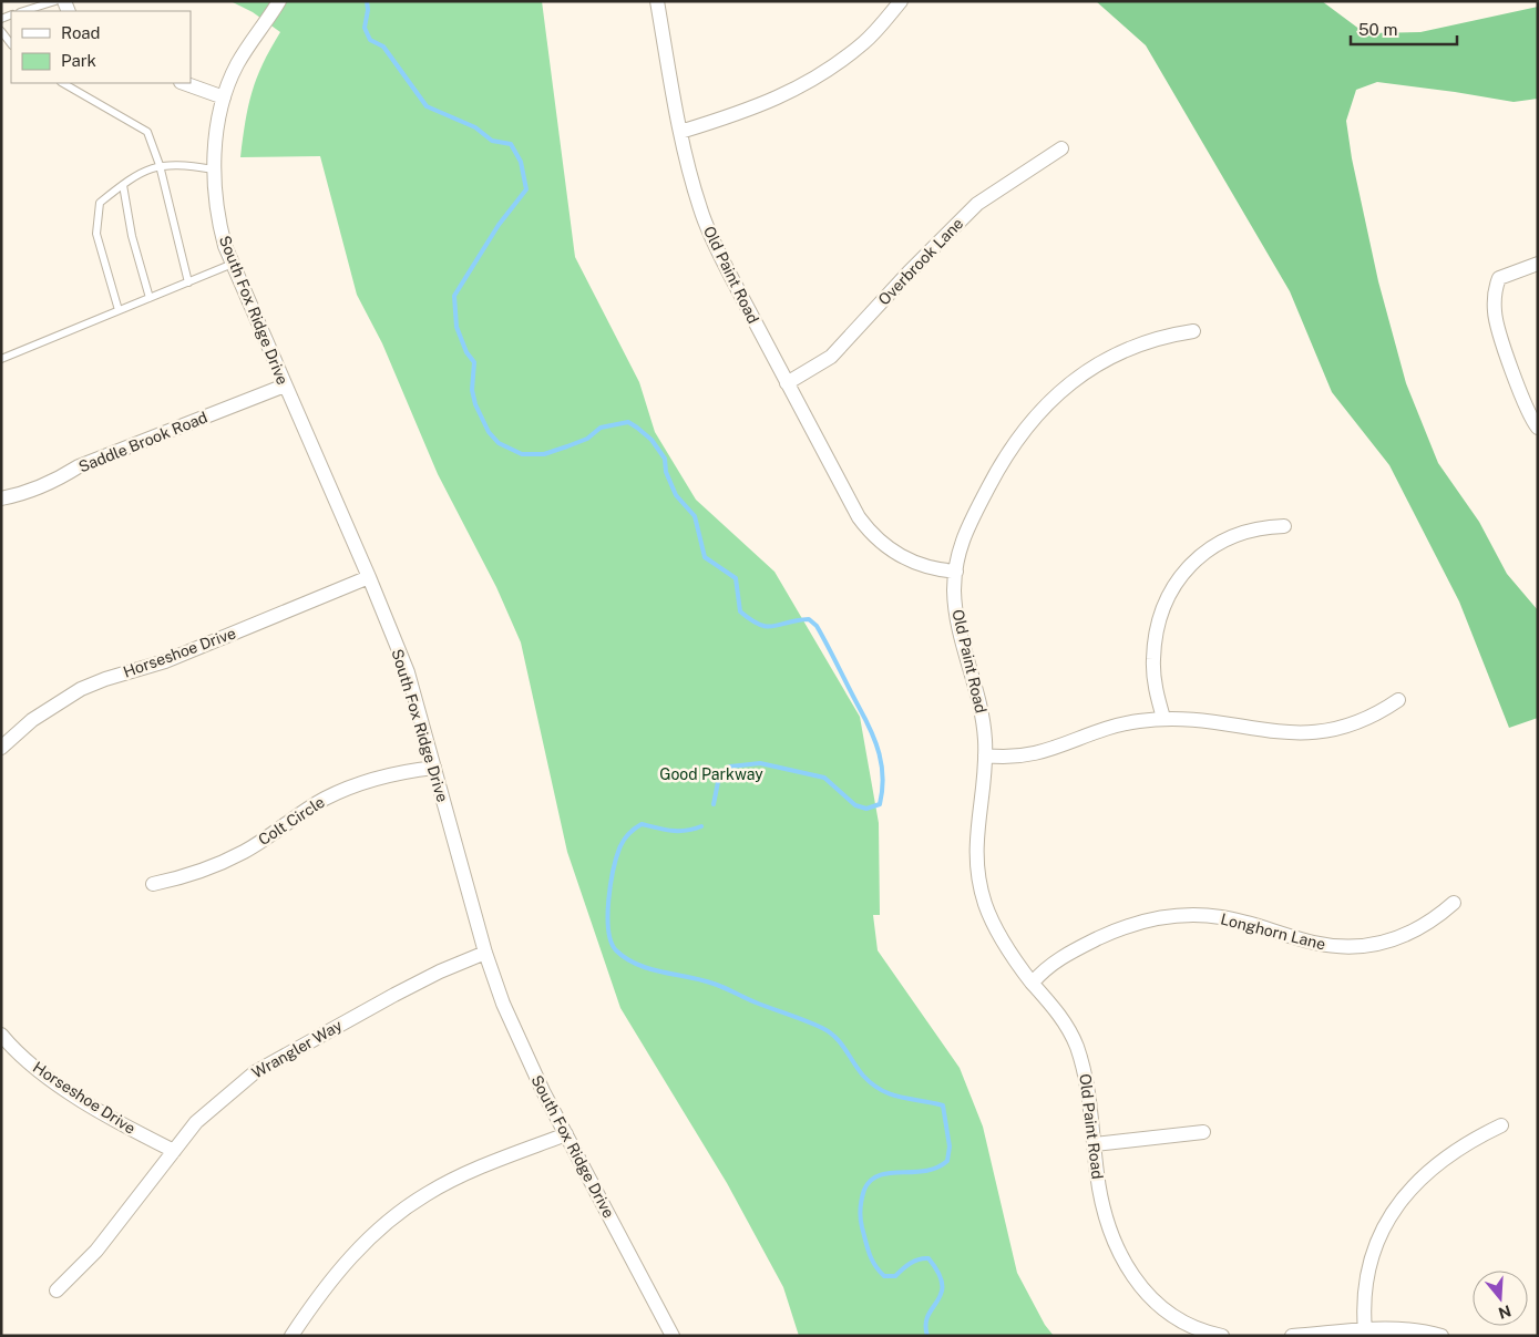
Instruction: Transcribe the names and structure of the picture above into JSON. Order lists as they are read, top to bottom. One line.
{"streets":{"street":["Overbrook Lane","Old Paint Road","South Fox Ridge Drive","Saddle Brook Road","Horseshoe Drive","Colt Circle","Longhorn Lane","Wrangler Way"]},"crossings":[["Overbrook Lane","Old Paint Road"],["Old Paint Road","Longhorn Lane"],["South Fox Ridge Drive","Saddle Brook Road"],["South Fox Ridge Drive","Horseshoe Drive"],["South Fox Ridge Drive","Colt Circle"],["South Fox Ridge Drive","Wrangler Way"],["Horseshoe Drive","Wrangler Way"]],"parks":["Good Parkway"],"legend":["Road","Park"],"scale_bar":"50 m","north":"bottom"}
